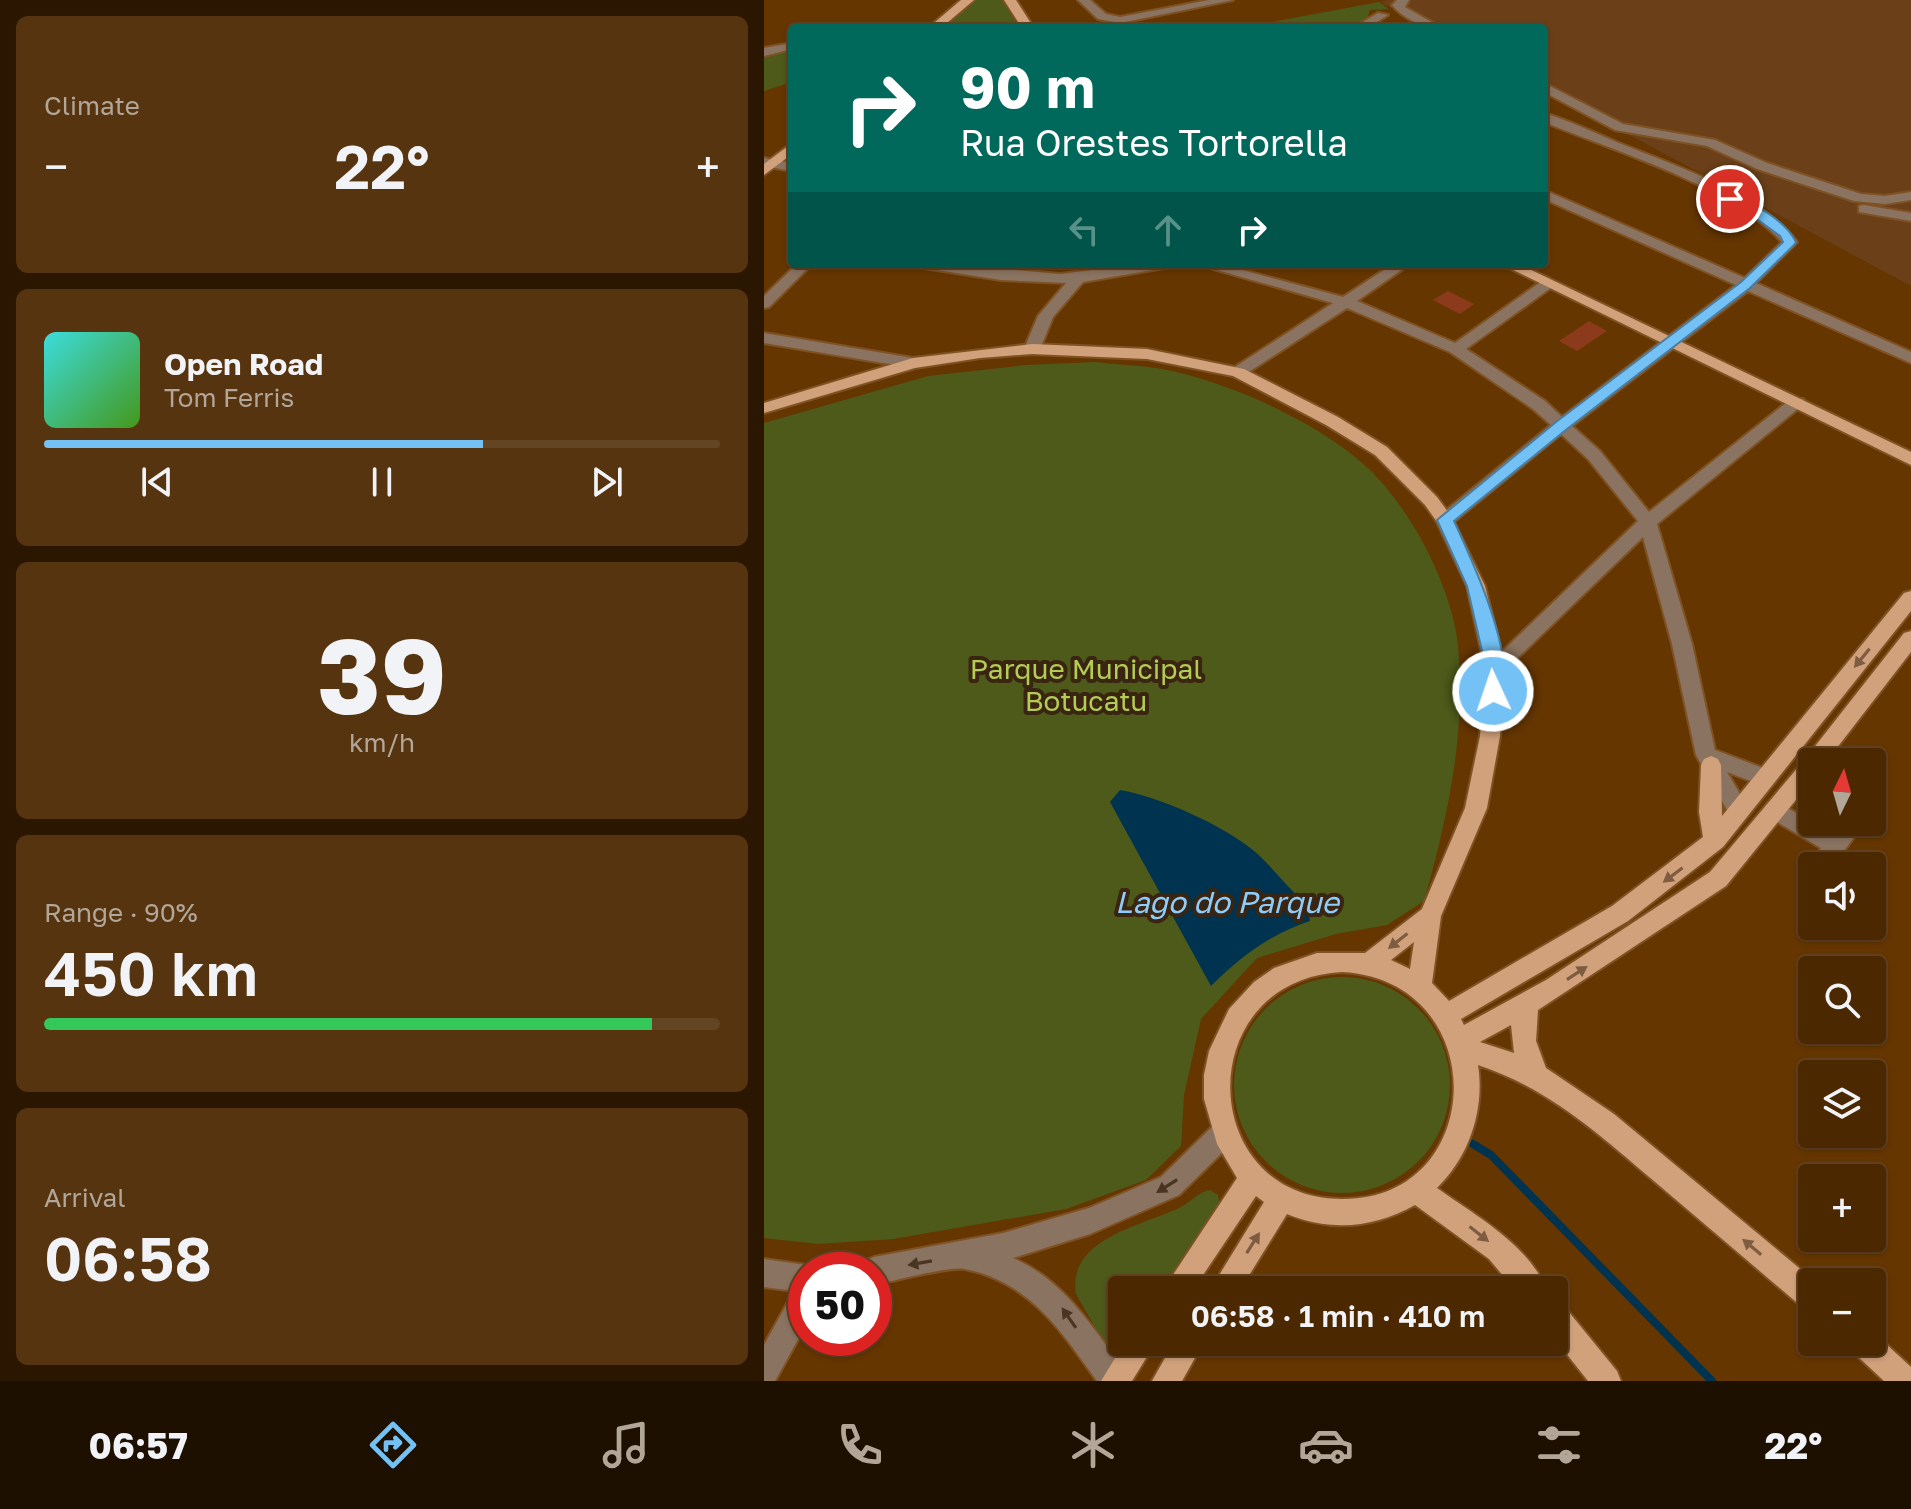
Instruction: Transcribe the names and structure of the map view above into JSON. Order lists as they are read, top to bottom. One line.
{"water":["Lago do Parque"],"parks":["Parque Municipal Botucatu"],"north":"top","page":{"tile":["Climate",["39","km/h"],["Range · 90%","450 km"],["Arrival","06:58"]],"turn":["90 m","Rua Orestes Tortorella"],"heat":["−","22°","+"],"song":["Open Road","Tom Ferris"],"map_buttons":["+","−"],"limit":"50","trip":"06:58 · 1 min · 410 m","tabs":["06:57","22°"]}}
